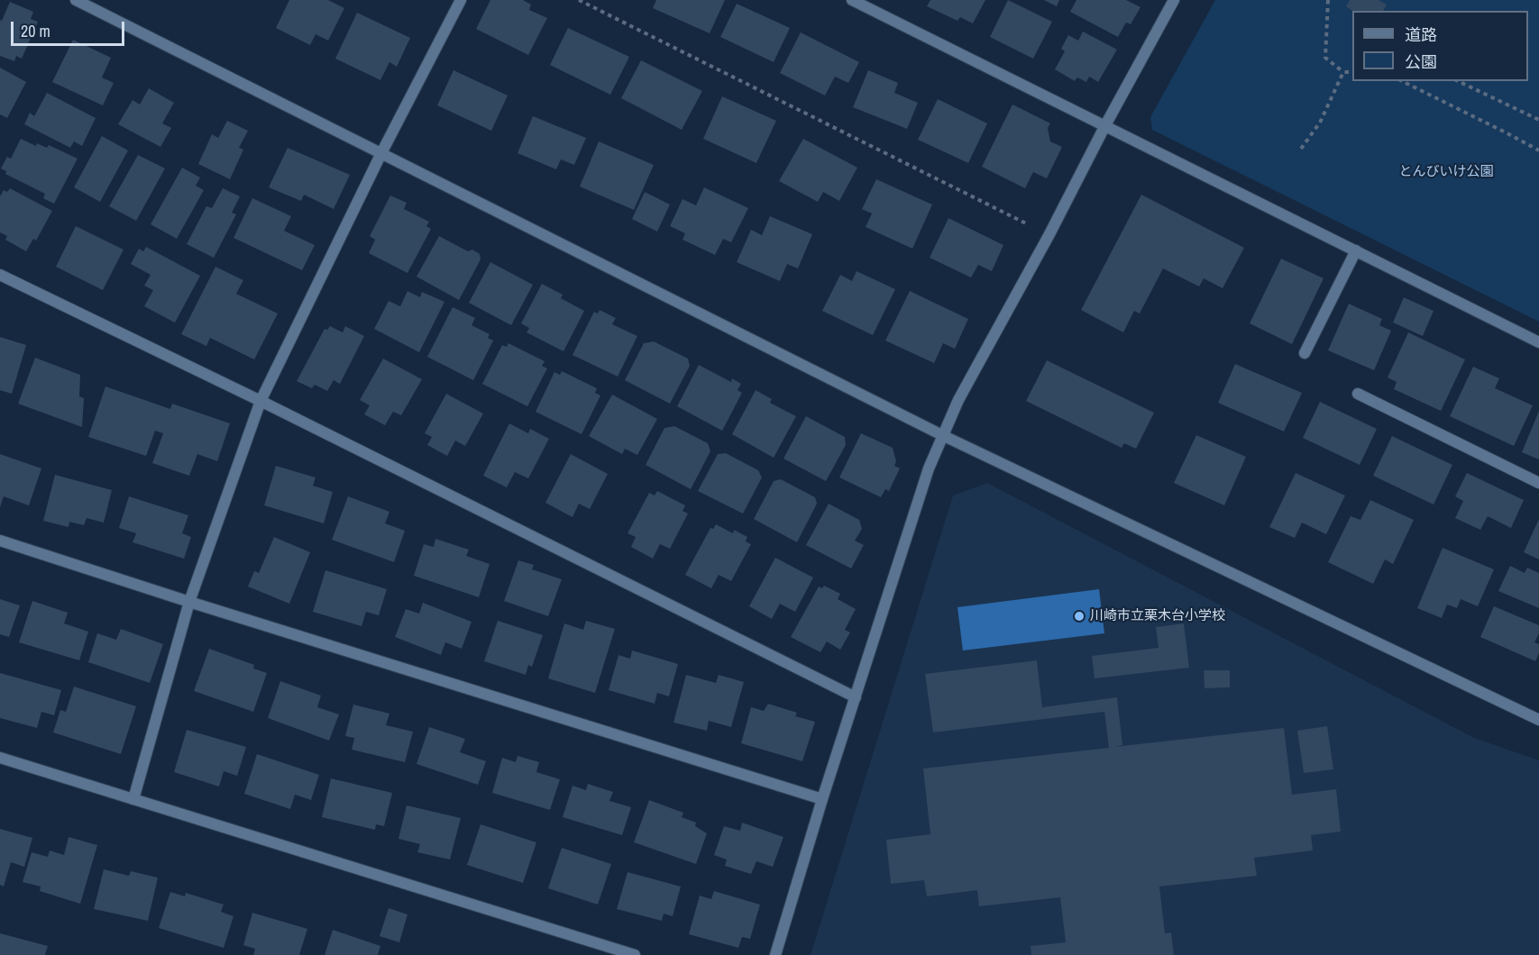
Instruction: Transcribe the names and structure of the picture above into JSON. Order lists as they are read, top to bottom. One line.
{"parks":["とんびいけ公園"],"places":["川崎市立栗木台小学校"],"legend":["道路","公園"],"scale_bar":"20 m"}
